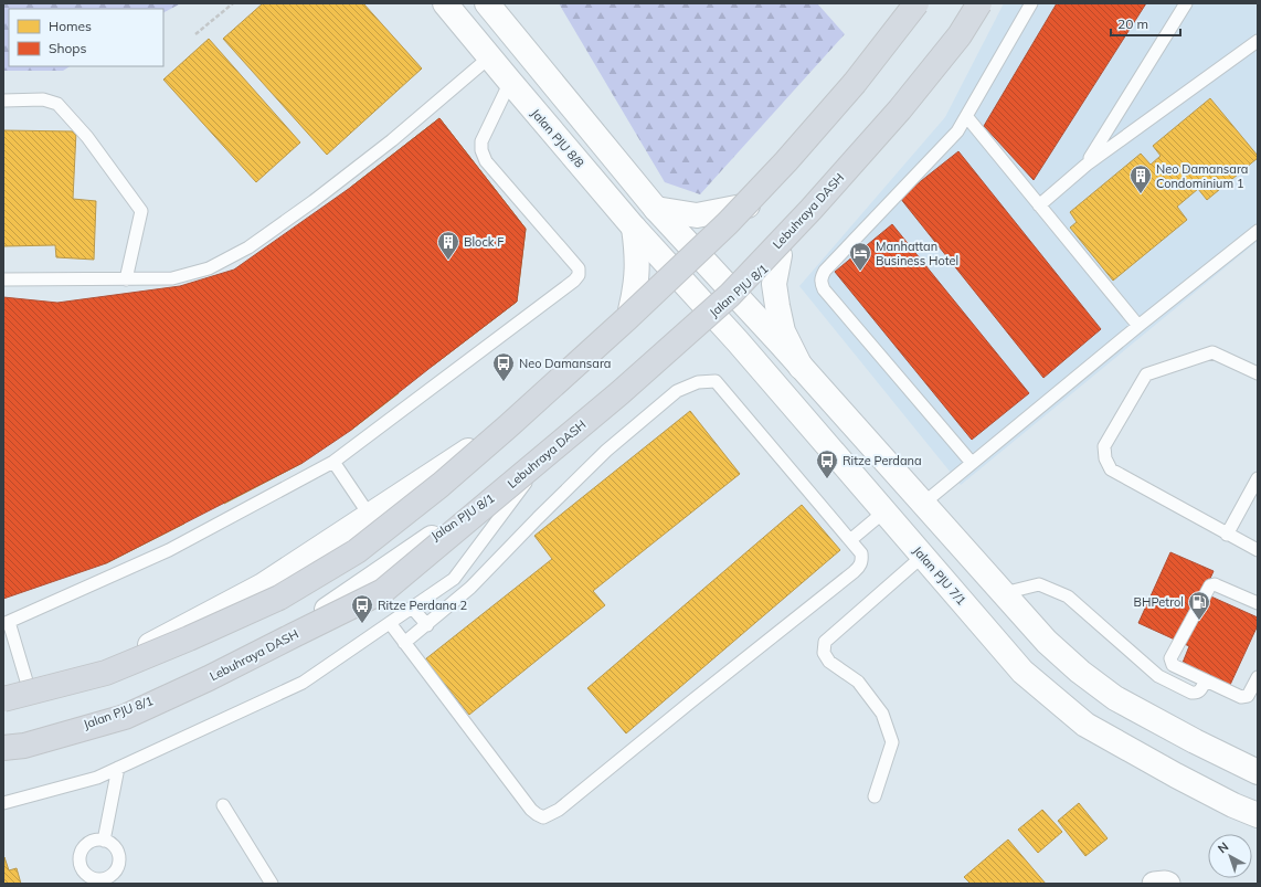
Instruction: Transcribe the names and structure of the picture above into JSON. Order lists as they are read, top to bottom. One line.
{"streets":{"highway":["Lebuhraya DASH"],"main road":["Jalan PJU 8/8","Jalan PJU 8/1","Jalan PJU 7/1"]},"crossings":[["Jalan PJU 8/8","Jalan PJU 7/1"],["Jalan PJU 8/1","Jalan PJU 7/1"]],"places":{"building":["Neo Damansara Condominium 1","Block F"],"hotel":["Manhattan Business Hotel"],"bus stop":["Neo Damansara","Ritze Perdana","Ritze Perdana 2"],"fuel station":["BHPetrol"]},"legend":["Homes","Shops"],"scale_bar":"20 m","north":"top left"}
